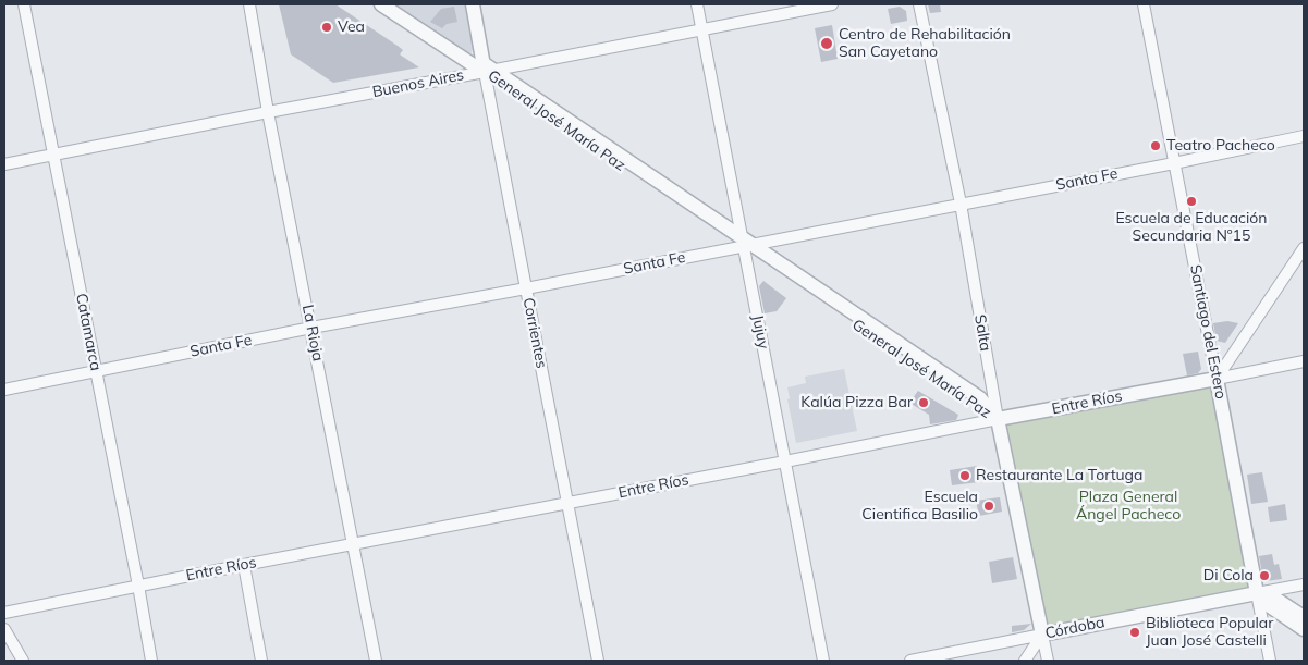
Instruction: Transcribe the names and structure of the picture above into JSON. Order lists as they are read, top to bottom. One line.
{"streets":{"street":["Buenos Aires","General José María Paz","Santa Fe","Catamarca","Jujuy","Santiago del Estero","La Rioja","Corrientes","Salta","Entre Ríos","Córdoba"]},"crossings":[["Buenos Aires","General José María Paz"],["Buenos Aires","Catamarca"],["Buenos Aires","Jujuy"],["Buenos Aires","La Rioja"],["Buenos Aires","Corrientes"],["General José María Paz","Santa Fe"],["General José María Paz","Jujuy"],["General José María Paz","Corrientes"],["General José María Paz","Salta"],["General José María Paz","Entre Ríos"],["Santa Fe","Catamarca"],["Santa Fe","Jujuy"],["Santa Fe","Santiago del Estero"],["Santa Fe","La Rioja"],["Santa Fe","Corrientes"],["Santa Fe","Salta"],["Catamarca","Entre Ríos"],["Jujuy","Entre Ríos"],["Santiago del Estero","Entre Ríos"],["Santiago del Estero","Córdoba"],["La Rioja","Entre Ríos"],["Corrientes","Entre Ríos"],["Salta","Entre Ríos"],["Salta","Córdoba"]],"parks":["Plaza General Ángel Pacheco"],"places":["Vea","Centro de Rehabilitación San Cayetano","Teatro Pacheco","Escuela de Educación Secundaria Nº15","Kalúa Pizza Bar","Restaurante La Tortuga","Escuela Cientifica Basilio","Di Cola","Biblioteca Popular Juan José Castelli"]}
